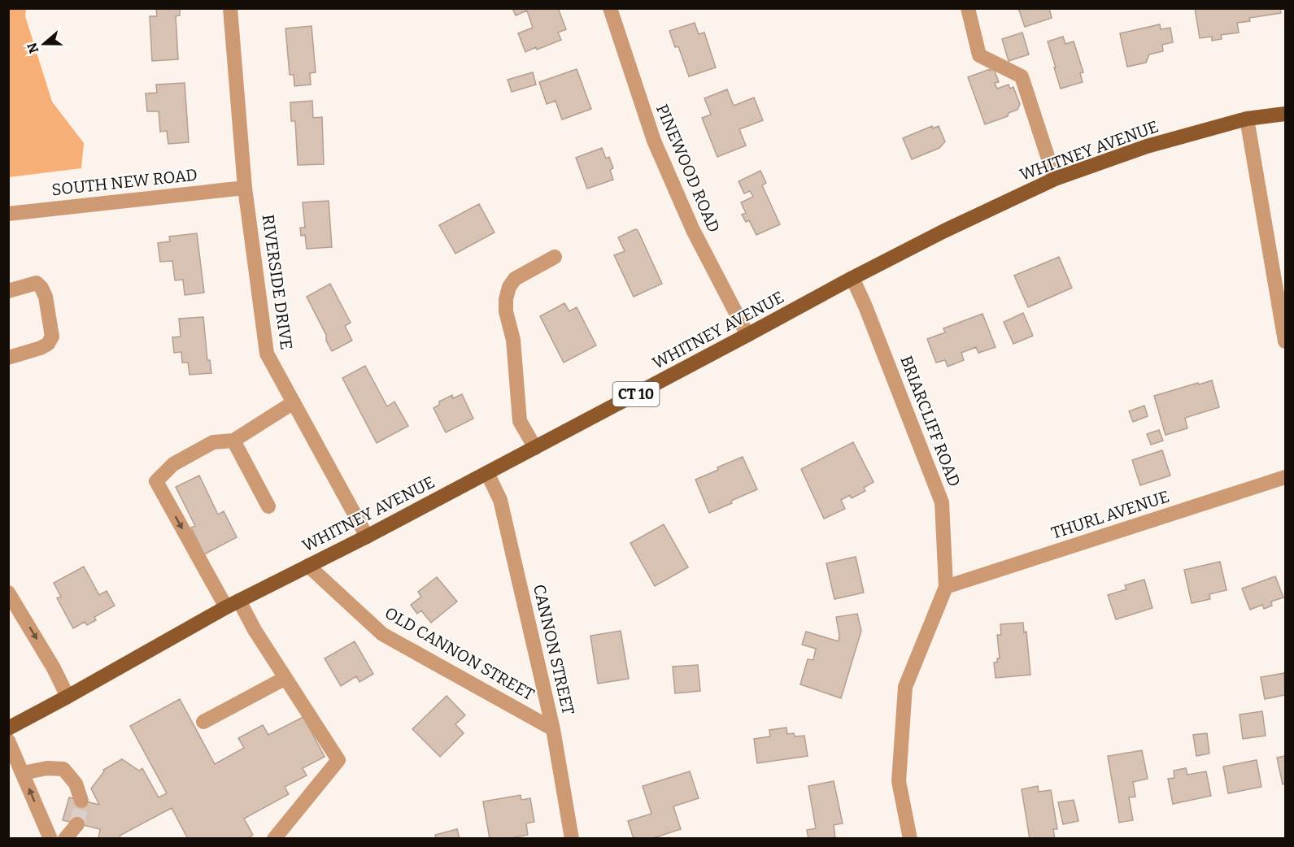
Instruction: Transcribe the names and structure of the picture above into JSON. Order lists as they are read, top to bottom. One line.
{"streets":{"main road":["WHITNEY AVENUE","CT 10"],"street":["PINEWOOD ROAD","SOUTH NEW ROAD","RIVERSIDE DRIVE","BRIARCLIFF ROAD","THURL AVENUE","CANNON STREET","OLD CANNON STREET"]},"crossings":[["WHITNEY AVENUE","PINEWOOD ROAD"],["WHITNEY AVENUE","RIVERSIDE DRIVE"],["WHITNEY AVENUE","BRIARCLIFF ROAD"],["WHITNEY AVENUE","CANNON STREET"],["WHITNEY AVENUE","OLD CANNON STREET"],["SOUTH NEW ROAD","RIVERSIDE DRIVE"],["BRIARCLIFF ROAD","THURL AVENUE"],["CANNON STREET","OLD CANNON STREET"]],"north":"left"}
